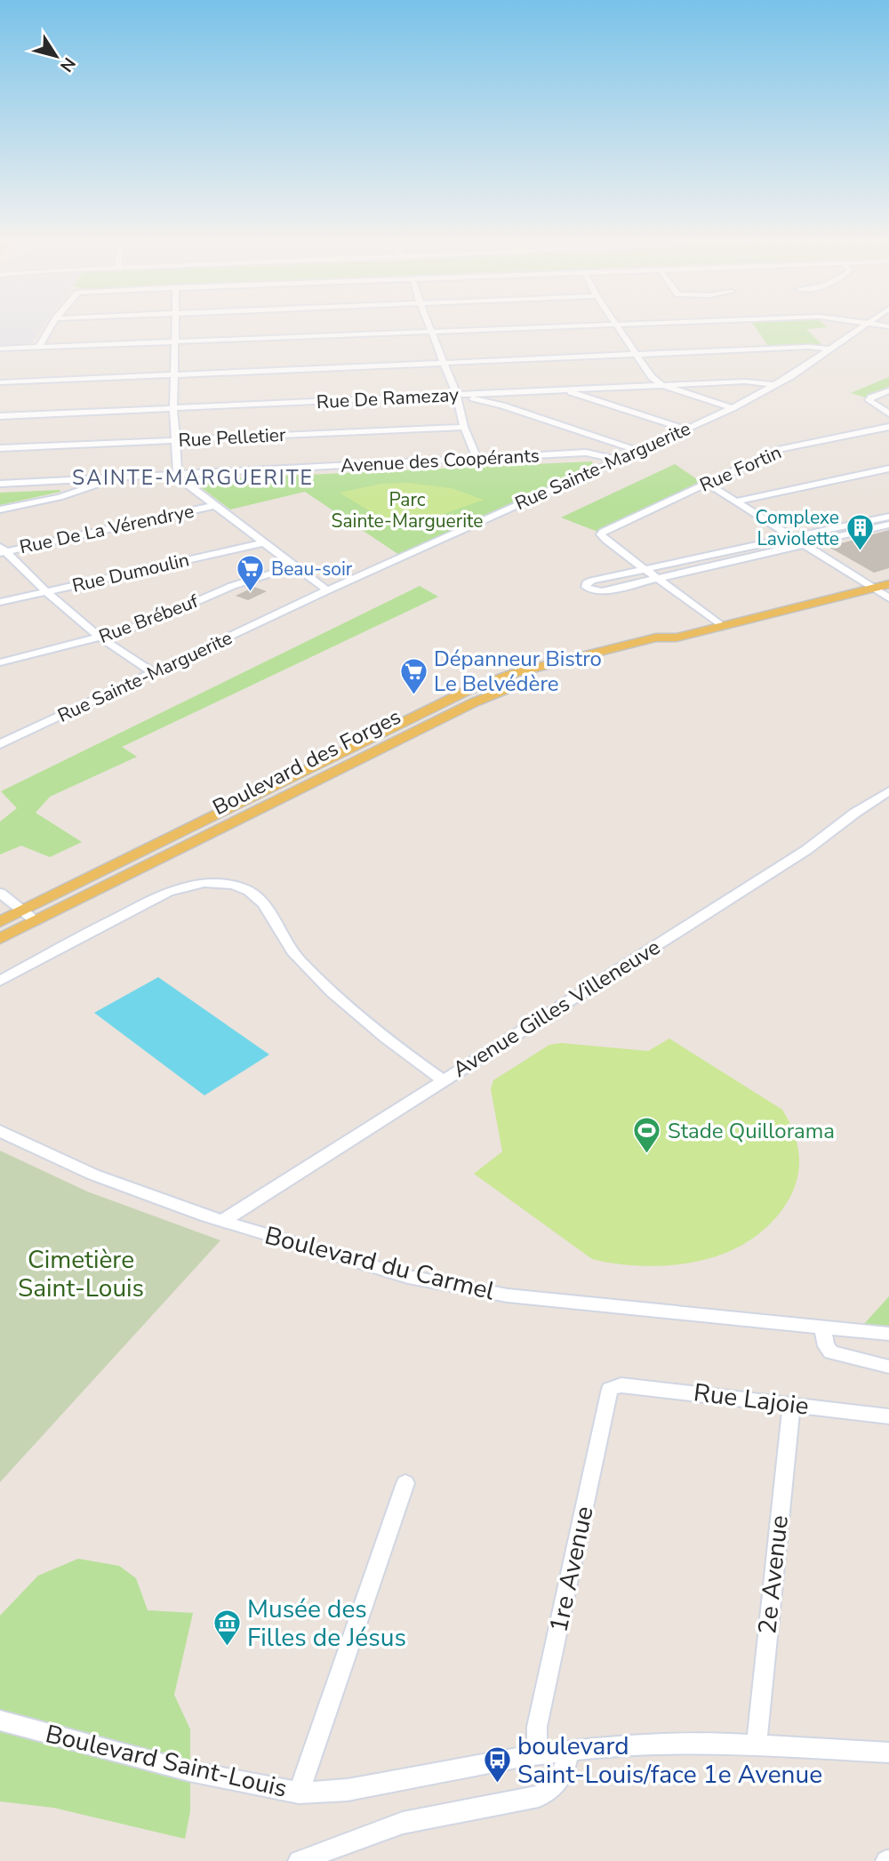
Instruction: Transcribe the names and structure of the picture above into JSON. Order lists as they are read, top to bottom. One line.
{"streets":{"main road":["Boulevard des Forges"],"street":["Rue De Ramezay","Rue Pelletier","Avenue des Coopérants","Rue Sainte-Marguerite","Rue Fortin","Rue De La Vérendrye","Rue Dumoulin","Rue Brébeuf","Avenue Gilles Villeneuve","Boulevard du Carmel","Rue Lajoie","1re Avenue","2e Avenue","Boulevard Saint-Louis"]},"crossings":[["Rue De Ramezay","Rue Sainte-Marguerite"],["Avenue des Coopérants","Rue Sainte-Marguerite"],["Avenue Gilles Villeneuve","Boulevard du Carmel"],["Rue Lajoie","1re Avenue"],["Rue Lajoie","2e Avenue"],["1re Avenue","Boulevard Saint-Louis"],["2e Avenue","Boulevard Saint-Louis"]],"districts":["SAINTE-MARGUERITE"],"parks":["Parc Sainte-Marguerite","Cimetière Saint-Louis"],"places":{"building":["Complexe Laviolette"],"supermarket":["Beau-soir","Dépanneur Bistro Le Belvédère"],"sports":["Stade Quillorama"],"museum":["Musée des Filles de Jésus"],"bus stop":["boulevard Saint-Louis/face 1e Avenue"]},"north":"bottom right"}
